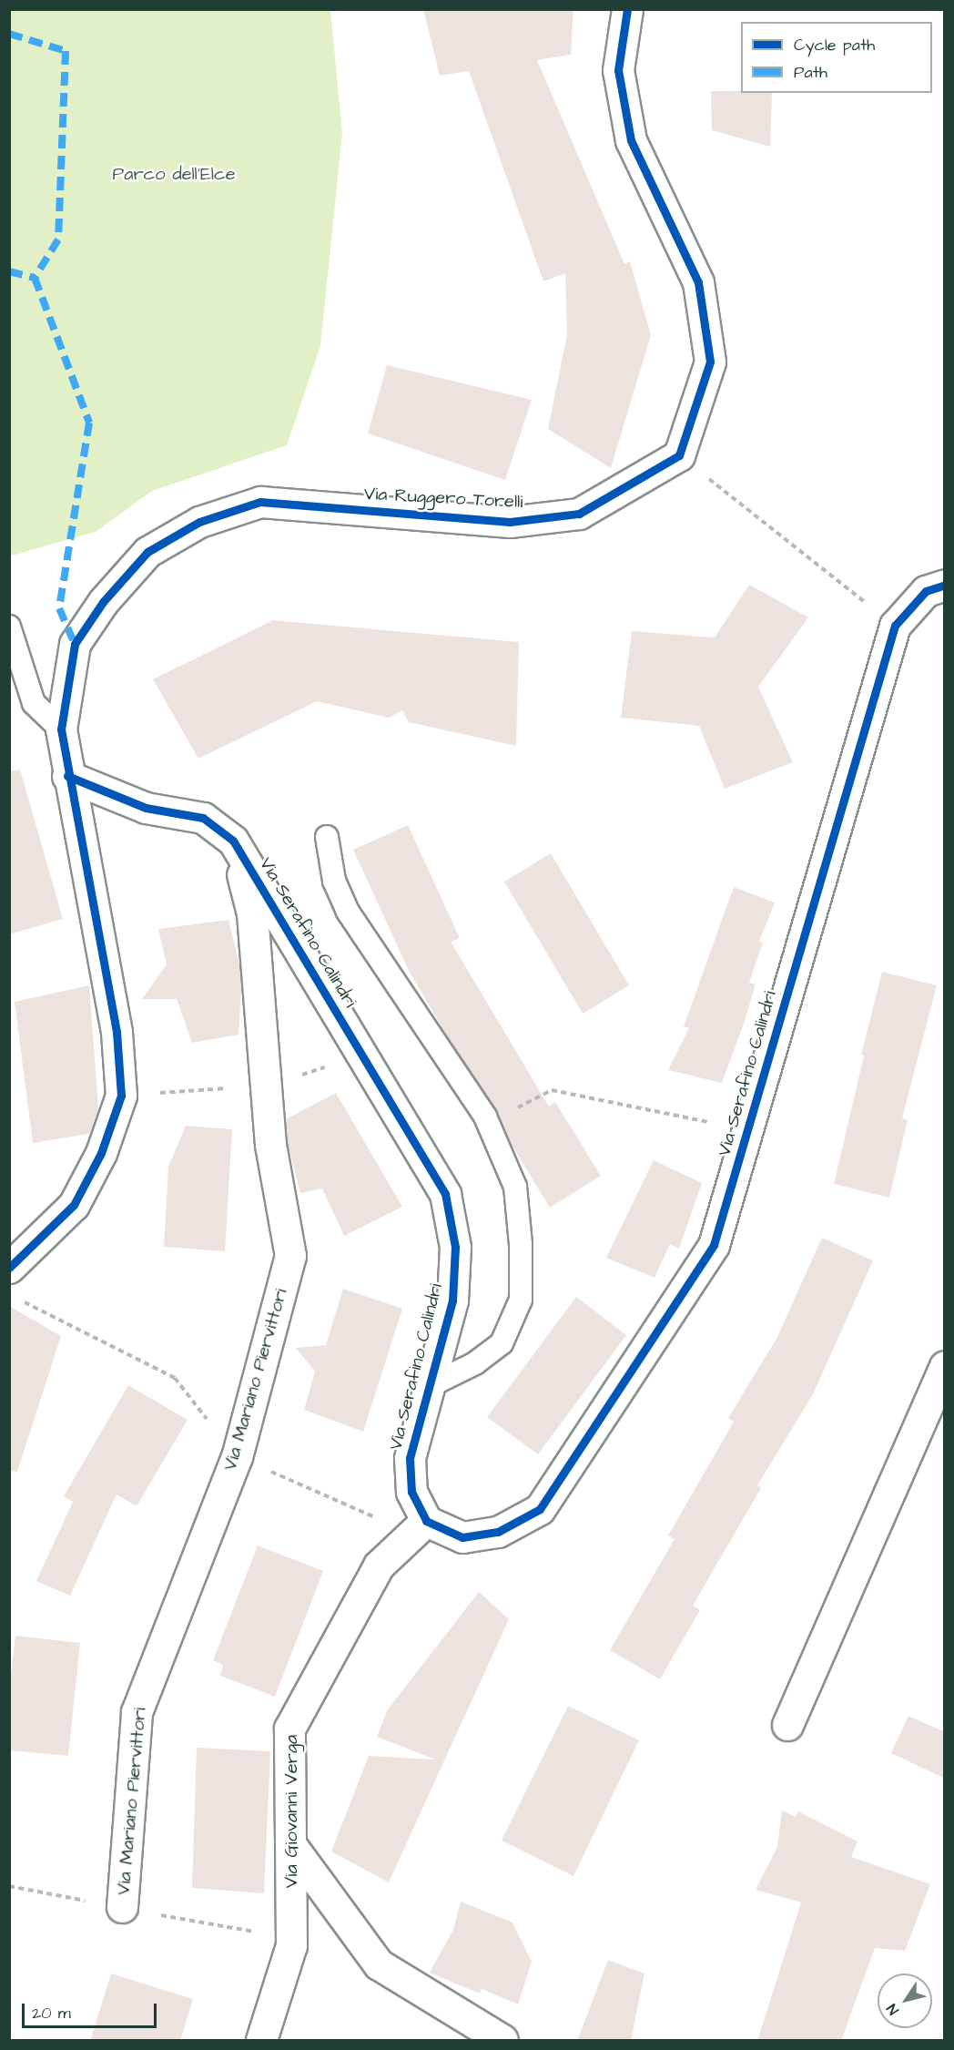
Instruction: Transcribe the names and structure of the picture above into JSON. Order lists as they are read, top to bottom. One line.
{"streets":{"street":["Via Ruggero Torelli","Via Serafino Calindri","Via Mariano Piervittori","Via Giovanni Verga"]},"crossings":[["Via Ruggero Torelli","Via Serafino Calindri"],["Via Serafino Calindri","Via Mariano Piervittori"],["Via Serafino Calindri","Via Giovanni Verga"]],"parks":["Parco dell'Elce"],"legend":["Cycle path","Path"],"scale_bar":"20 m","north":"bottom left"}
